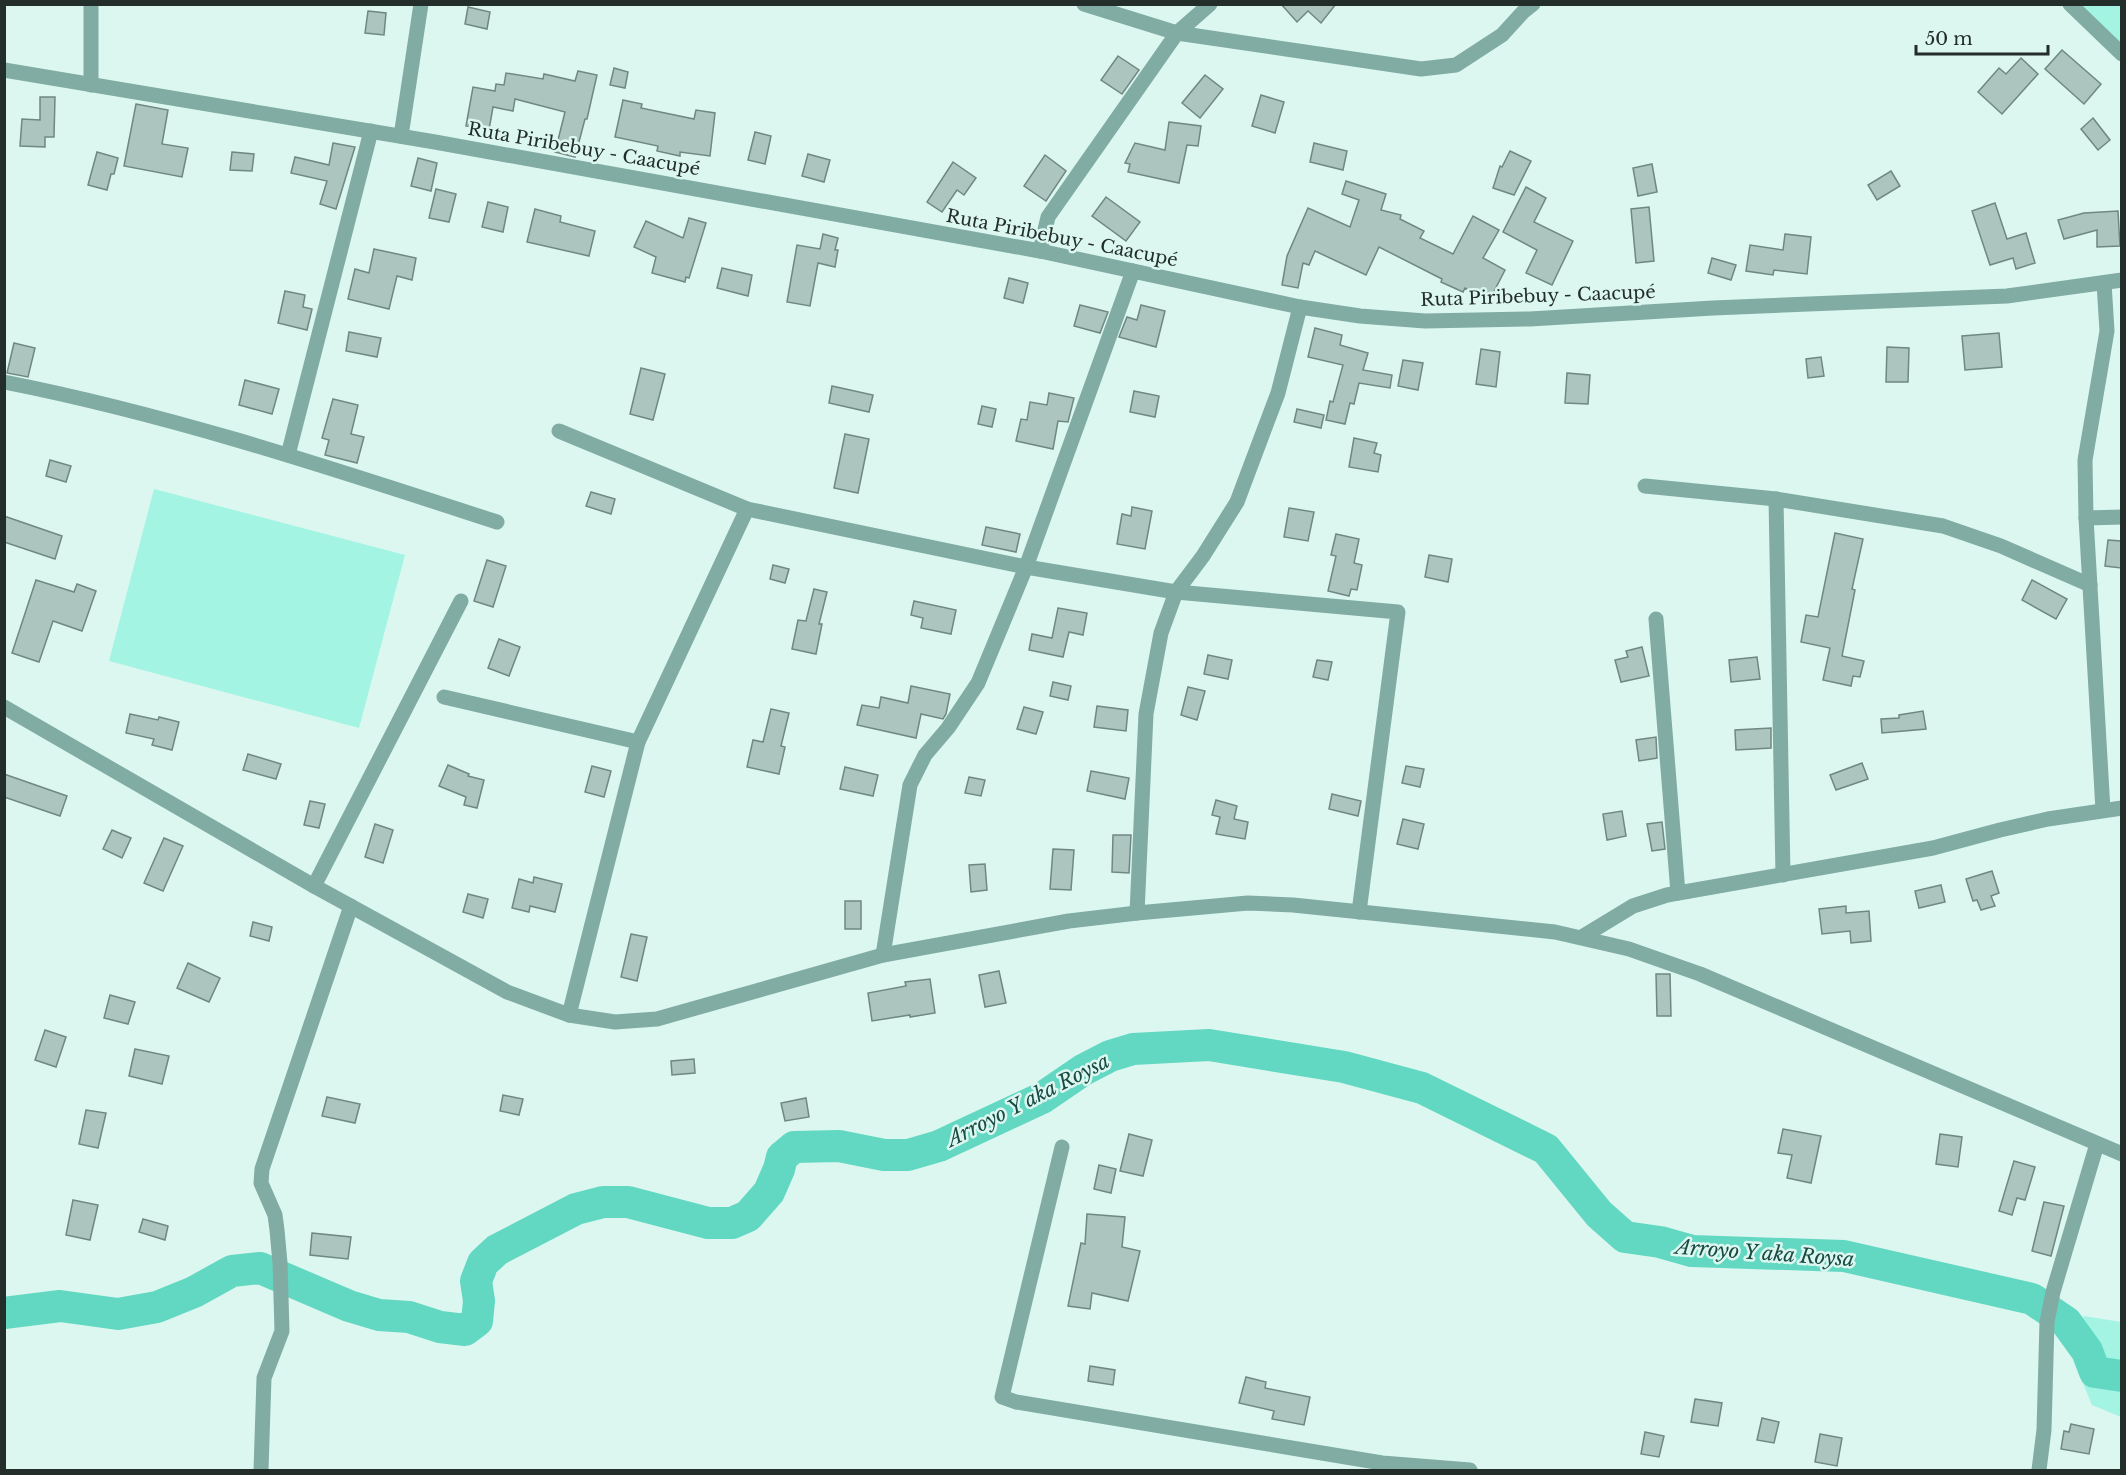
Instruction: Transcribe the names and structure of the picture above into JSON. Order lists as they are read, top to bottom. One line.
{"streets":{"street":["Ruta Piribebuy - Caacupé"]},"water":["Arroyo Y aka Roysa"],"scale_bar":"50 m"}
